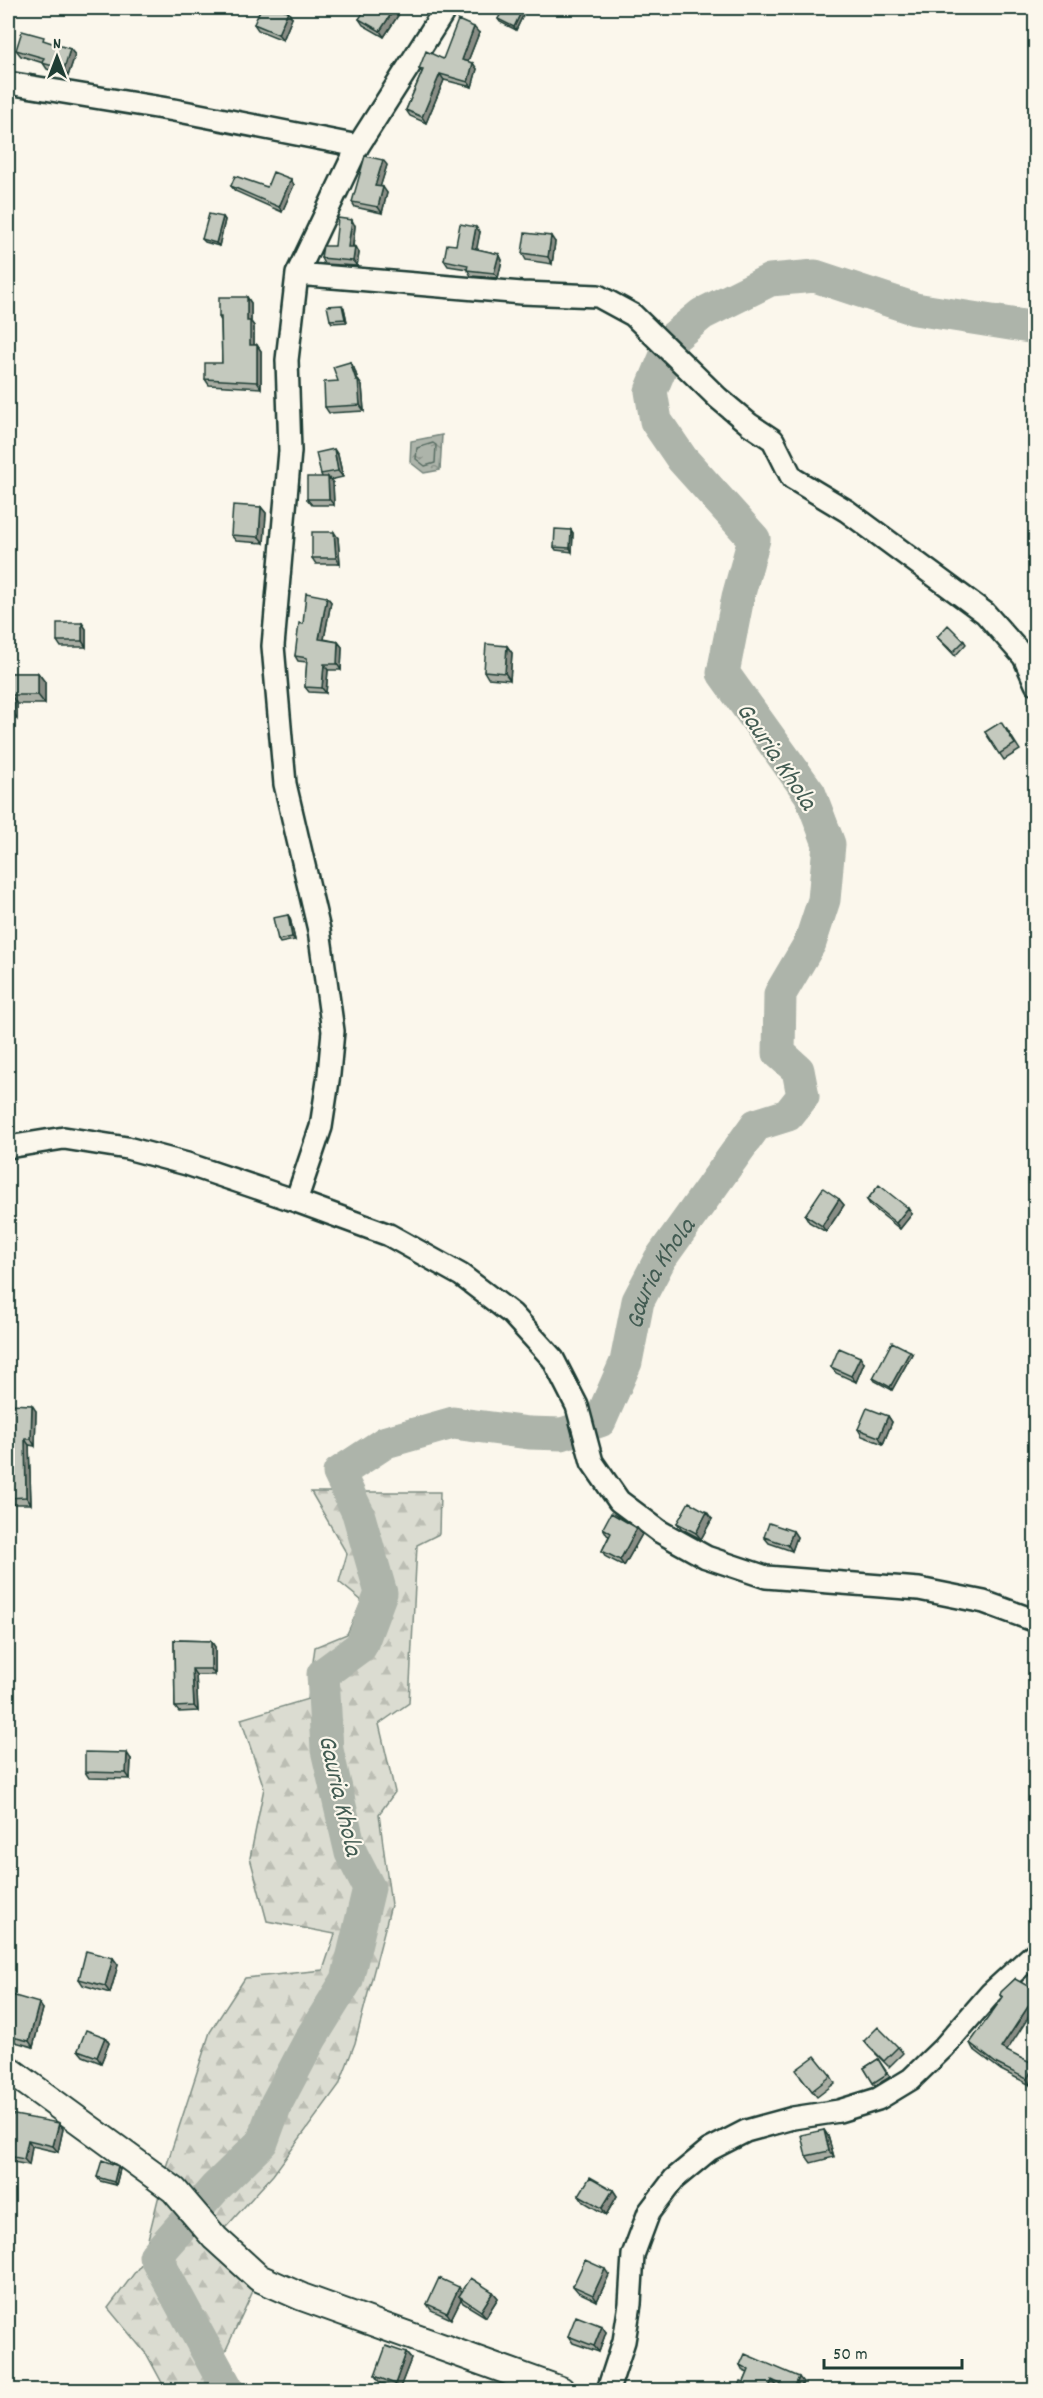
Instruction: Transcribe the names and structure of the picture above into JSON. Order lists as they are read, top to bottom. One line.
{"water":["Gauria Khola"],"scale_bar":"50 m","north":"top"}
